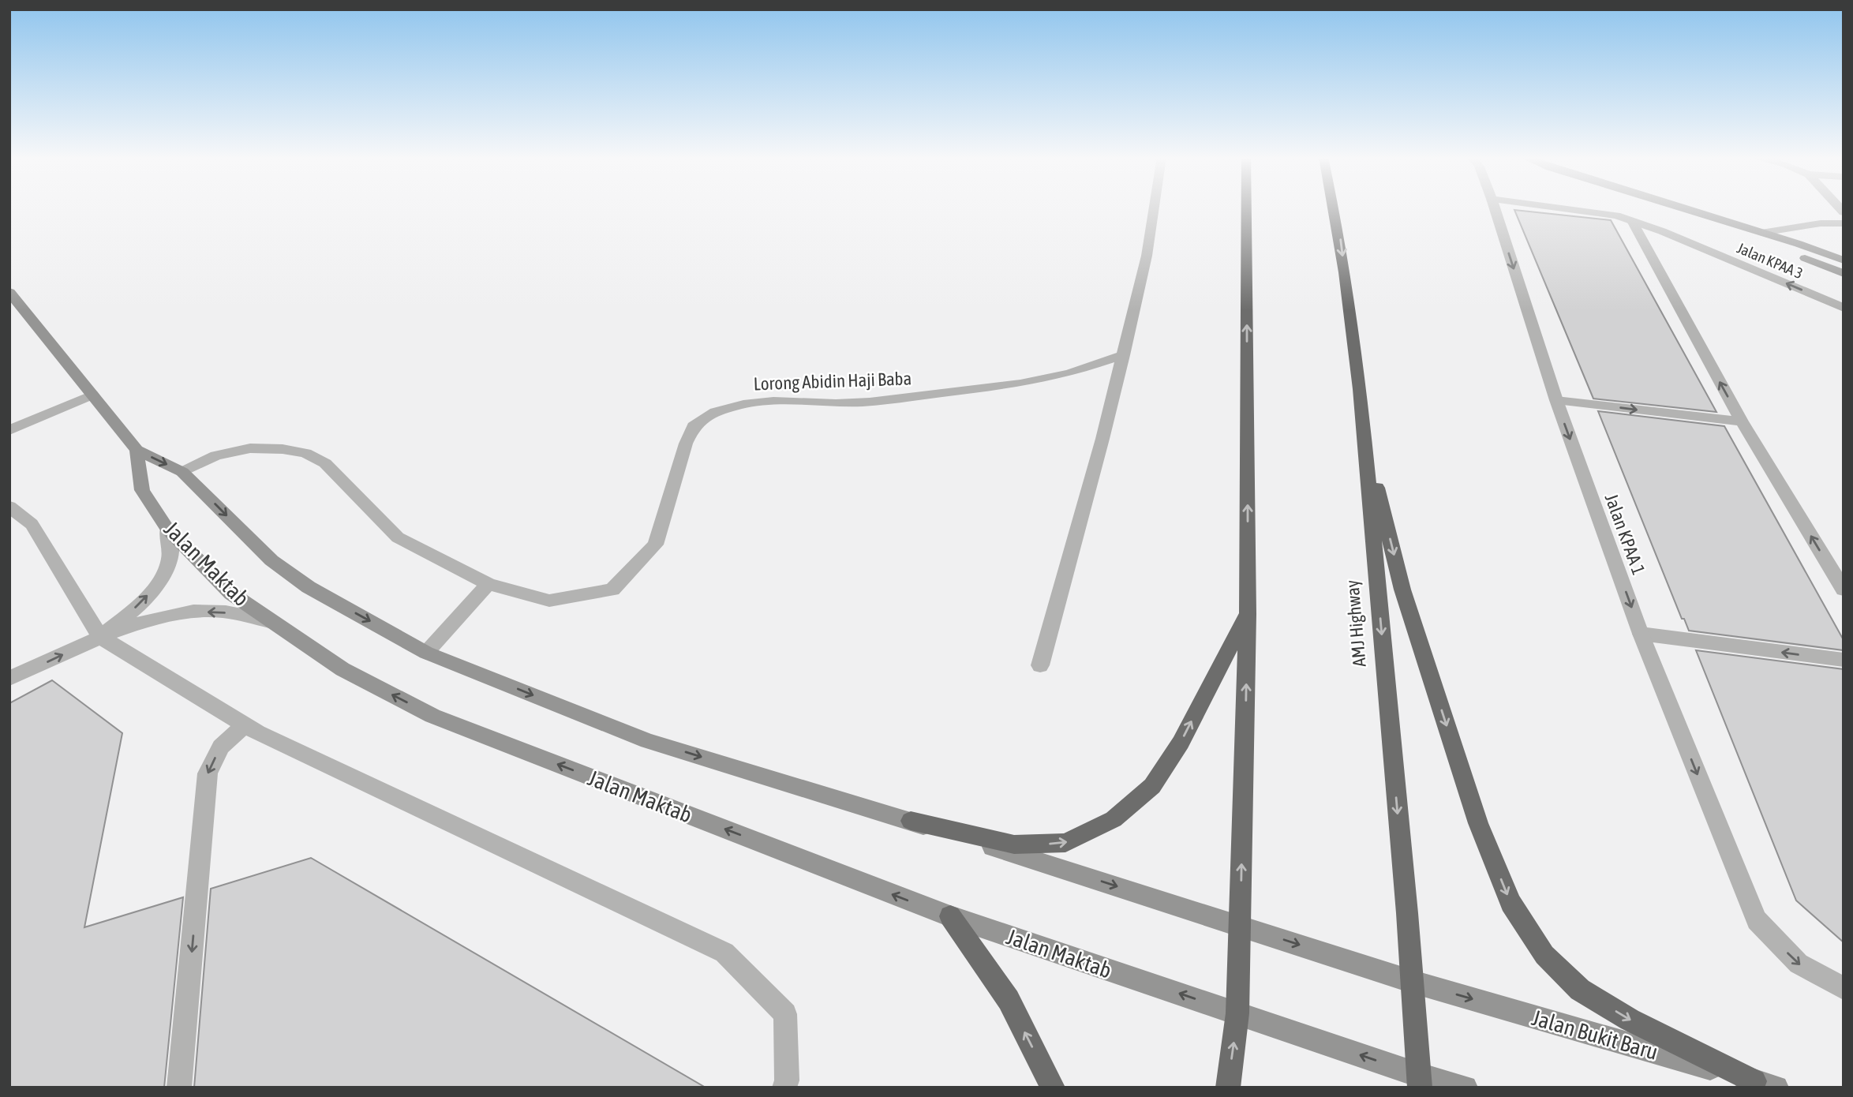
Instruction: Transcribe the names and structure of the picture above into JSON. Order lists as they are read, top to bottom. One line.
{"streets":{"highway":["AMJ Highway"],"main road":["Jalan Maktab","Jalan Bukit Baru"],"street":["Jalan KPAA 3","Lorong Abidin Haji Baba","Jalan KPAA 1"]},"crossings":[["Jalan Maktab","AMJ Highway"],["AMJ Highway","Jalan Bukit Baru"]],"one_way":["Jalan KPAA 3","Jalan KPAA 1","Jalan Bukit Baru"]}
